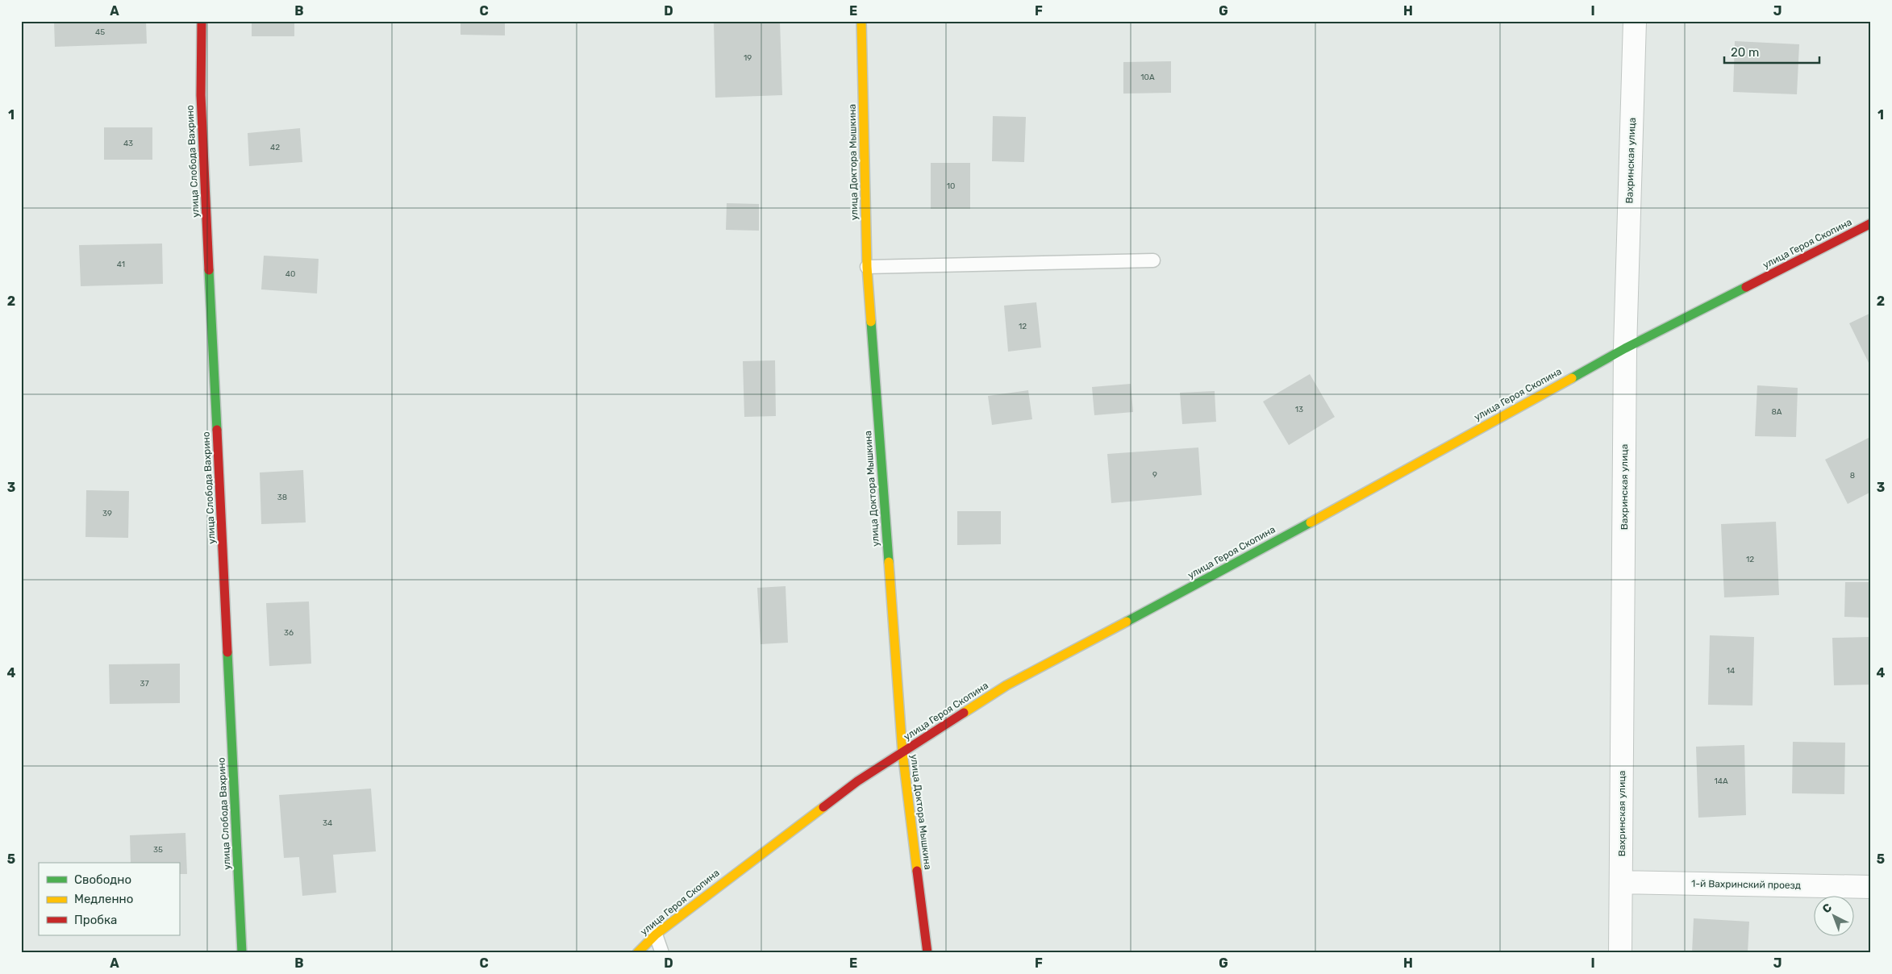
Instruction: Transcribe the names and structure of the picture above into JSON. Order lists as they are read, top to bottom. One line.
{"streets":{"street":["Вахринская улица","улица Слобода Вахрино","улица Доктора Мышкина","улица Героя Скопина","1-й Вахринский проезд"]},"crossings":[["Вахринская улица","улица Героя Скопина"],["Вахринская улица","1-й Вахринский проезд"],["улица Доктора Мышкина","улица Героя Скопина"]],"house_numbers":["45","19","10А","43","42","10","41","40","12","13","8А","9","8","38","39","12","36","14","37","14А","34","35"],"legend":["Свободно","Медленно","Пробка"],"scale_bar":"20 m","north":"top left","grid":{"columns":["A","B","C","D","E","F","G","H","I","J"],"rows":["1","2","3","4","5"]}}
